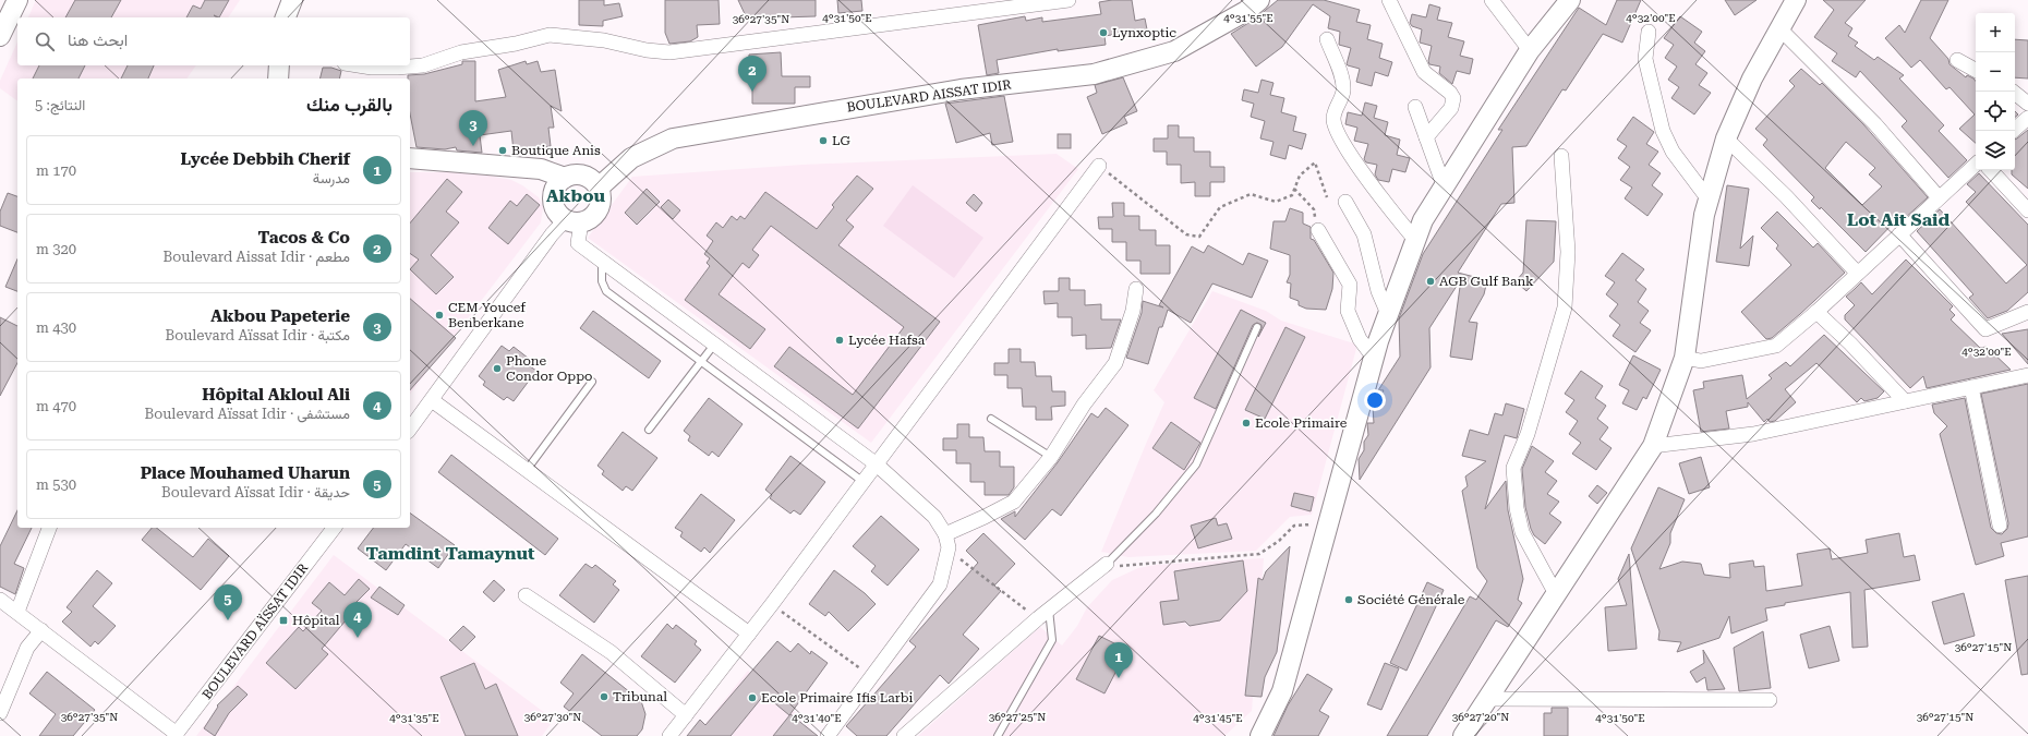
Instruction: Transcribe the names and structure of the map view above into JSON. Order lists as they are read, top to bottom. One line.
{"streets":{"street":["BOULEVARD AISSAT IDIR","BOULEVARD AÏSSAT IDIR"]},"districts":["Akbou","Lot Ait Said","Tamdint Tamaynut"],"places":{"other":["Lynxoptic","LG","Boutique Anis","AGB Gulf Bank","CEM Youcef Benberkane","Lycée Hafsa","Phone Condor Oppo","Ecole Primaire","Société Générale","Tribunal","Ecole Primaire Ifis Larbi"],"transit":["Hôpital"]},"page":{"map_buttons":["+","−"],"search":"ابحث هنا","pins":["2","3","5","4","1"],"heading":["بالقرب منك","النتائج: 5"],"list":[{"mark":"1","name":"Lycée Debbih Cherif","note":"مدرسة","value":"170 m"},{"mark":"2","name":"Tacos & Co","note":"مطعم · Boulevard Aissat Idir","value":"320 m"},{"mark":"3","name":"Akbou Papeterie","note":"مكتبة · Boulevard Aïssat Idir","value":"430 m"},{"mark":"4","name":"Hôpital Akloul Ali","note":"مستشفى · Boulevard Aïssat Idir","value":"470 m"},{"mark":"5","name":"Place Mouhamed Uharun","note":"حديقة · Boulevard Aïssat Idir","value":"530 m"}]},"coordinates":["4°31'50\"E","4°31'55\"E","4°32'00\"E","36°27'35\"N","36°27'15\"N","36°27'30\"N","36°27'25\"N","36°27'20\"N","4°31'35\"E","4°31'40\"E","4°31'45\"E"]}
